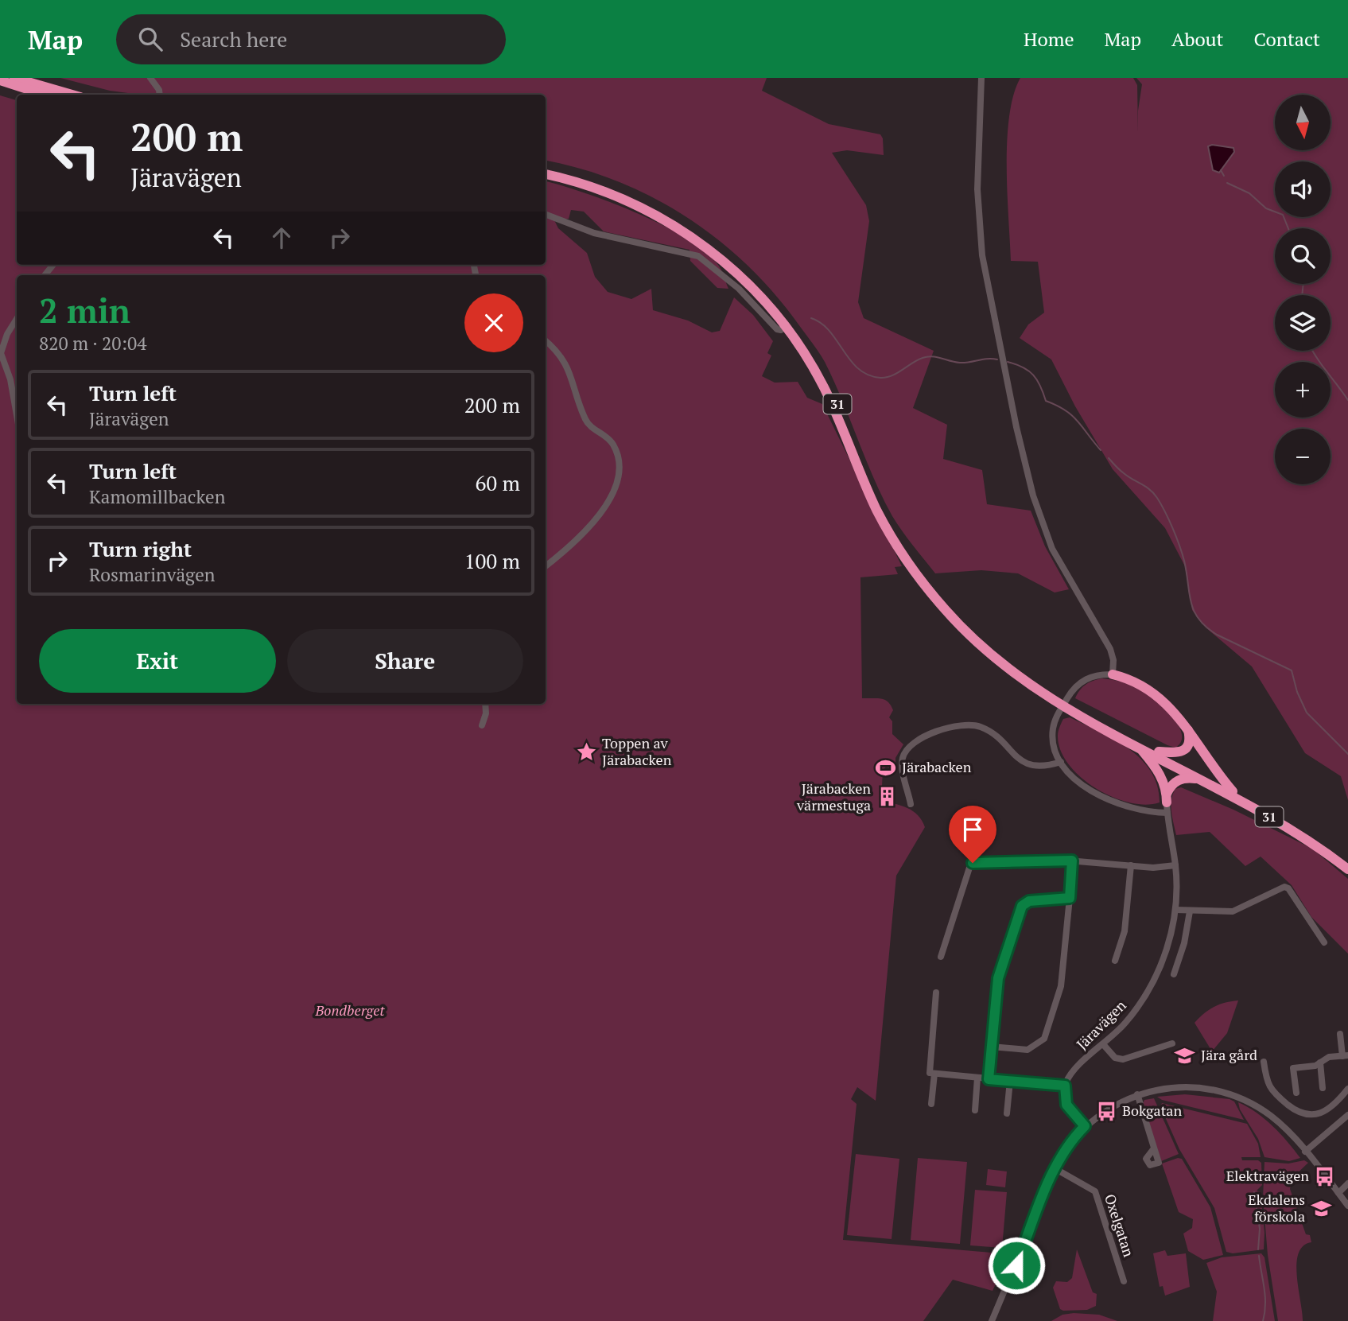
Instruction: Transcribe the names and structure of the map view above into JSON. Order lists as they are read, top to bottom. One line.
{"streets":{"highway":["31"],"street":["Järavägen","Oxelgatan"]},"parks":["Bondberget"],"places":{"place":["Toppen av Järabacken"],"sports":["Järabacken"],"building":["Järabacken värmestuga"],"school or university":["Jära gård","Ekdalens förskola"],"bus stop":["Bokgatan","Elektravägen"]},"north":"bottom","page":{"header":"Map","search":"Search here","nav":["Home","Map","About","Contact"],"map_buttons":["+","−"],"turn":["200 m","Järavägen"],"heading":["2 min","820 m · 20:04"],"list":[{"name":"Turn left","note":"Järavägen","value":"200 m"},{"name":"Turn left","note":"Kamomillbacken","value":"60 m"},{"name":"Turn right","note":"Rosmarinvägen","value":"100 m"}],"buttons":["Exit","Share"]}}
